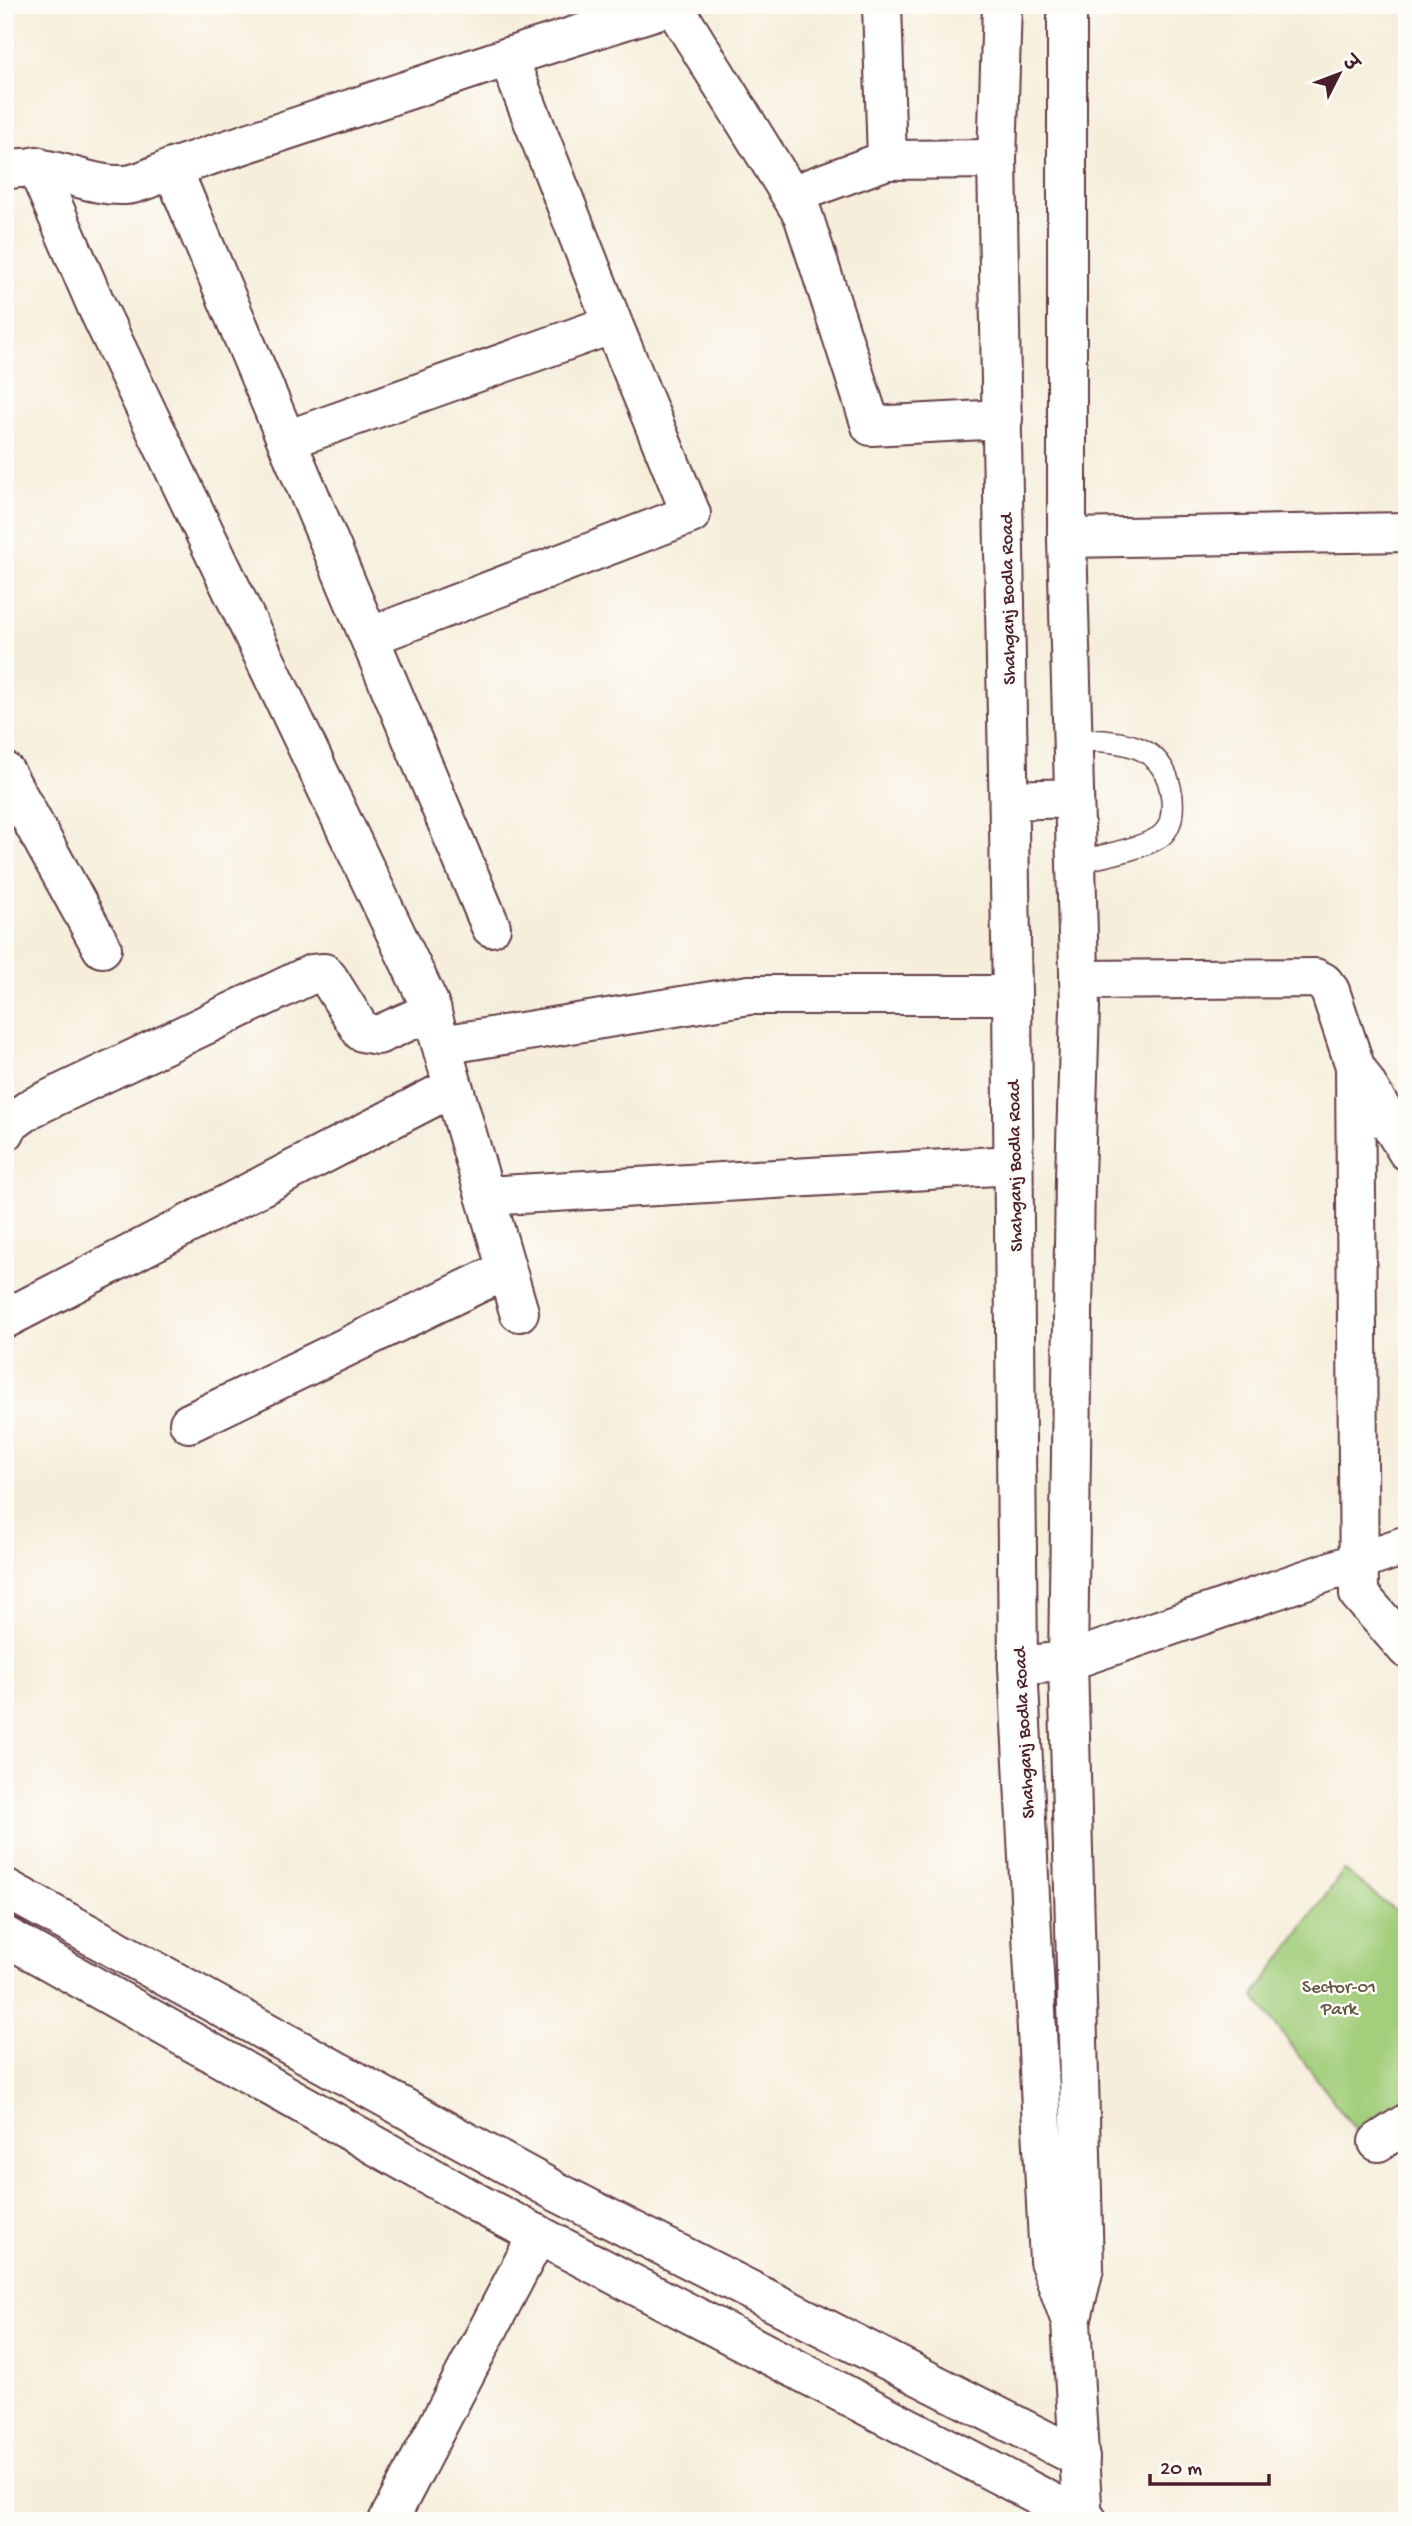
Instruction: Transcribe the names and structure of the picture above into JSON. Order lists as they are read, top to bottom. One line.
{"streets":{"street":["Shahganj Bodla Road"]},"parks":["Sector-01 Park"],"scale_bar":"20 m","north":"top right"}
